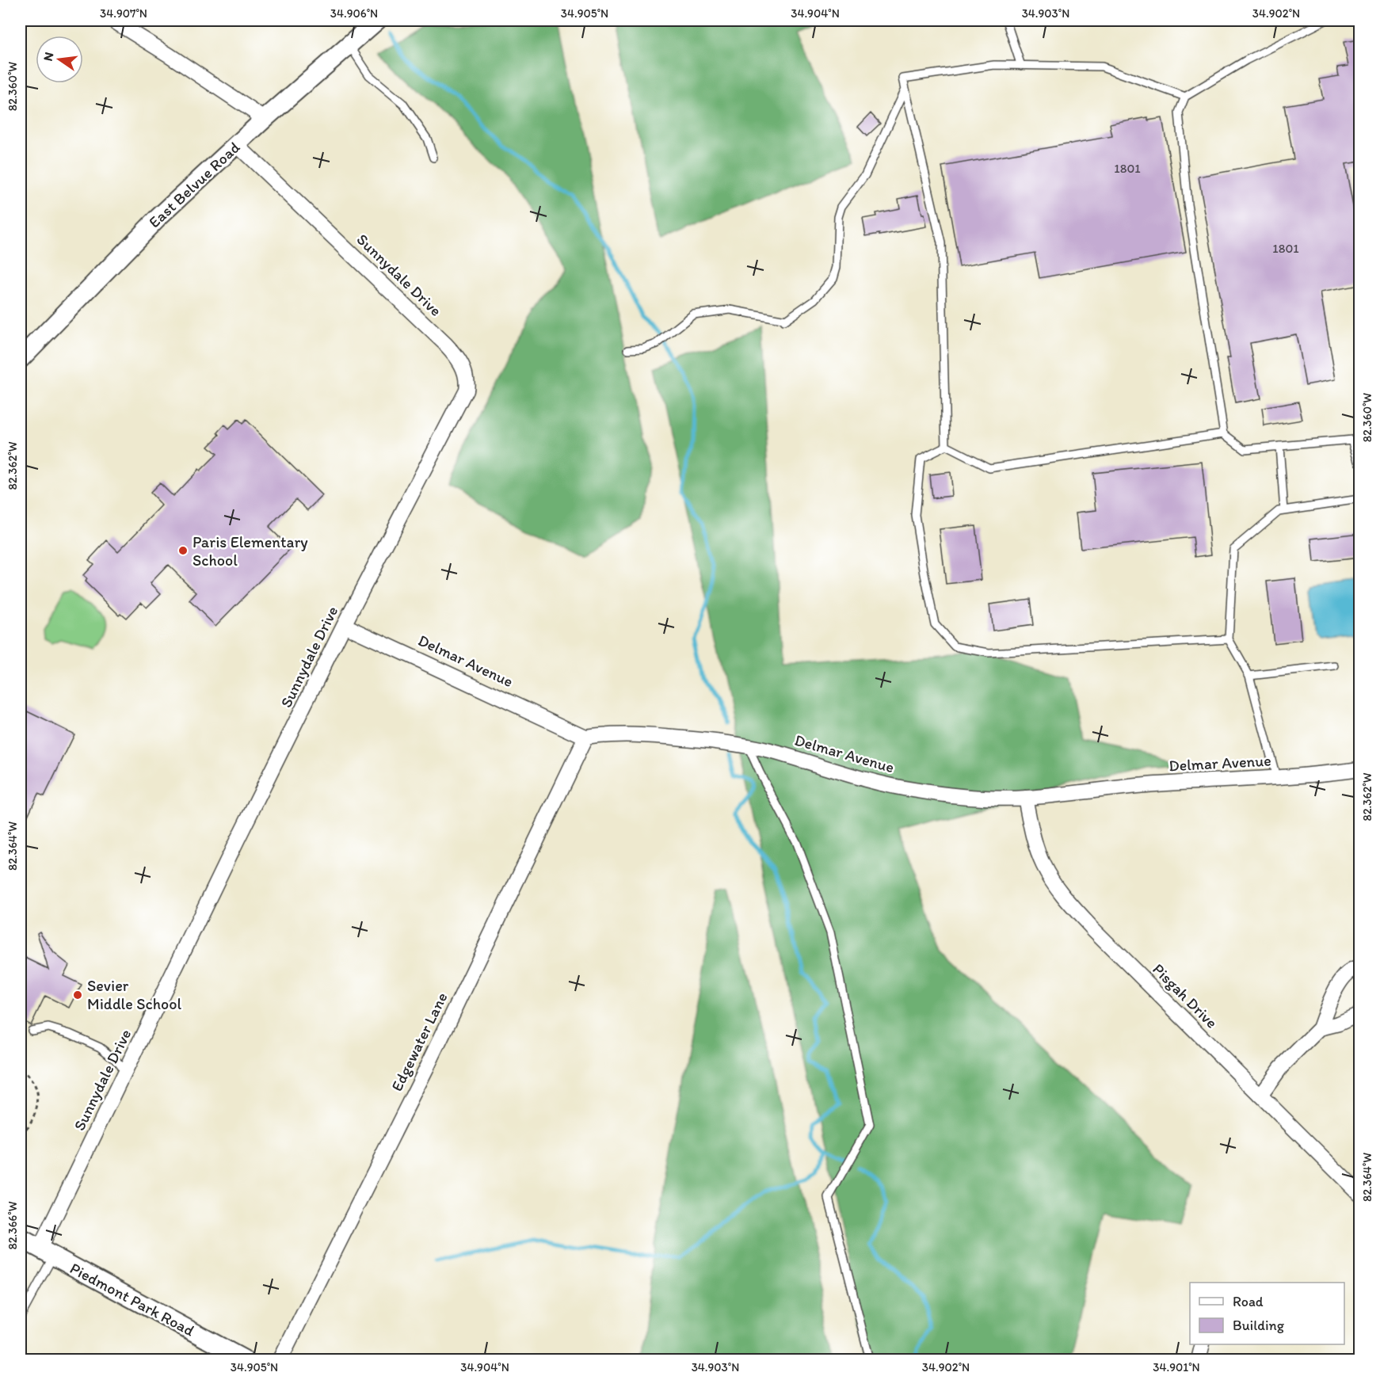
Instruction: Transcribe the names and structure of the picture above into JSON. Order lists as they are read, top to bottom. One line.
{"streets":{"street":["East Belvue Road","Sunnydale Drive","Delmar Avenue","Pisgah Drive","Edgewater Lane","Piedmont Park Road"]},"crossings":[["East Belvue Road","Sunnydale Drive"],["Sunnydale Drive","Delmar Avenue"],["Sunnydale Drive","Piedmont Park Road"],["Delmar Avenue","Pisgah Drive"],["Delmar Avenue","Edgewater Lane"]],"places":["Paris Elementary School","Sevier Middle School"],"house_numbers":["1801","1801"],"legend":["Road","Building"],"north":"left","coordinates":["34.907°N","34.906°N","34.905°N","34.904°N","34.903°N","34.902°N","82.360°W","82.362°W","82.364°W","82.366°W","34.901°N"]}
